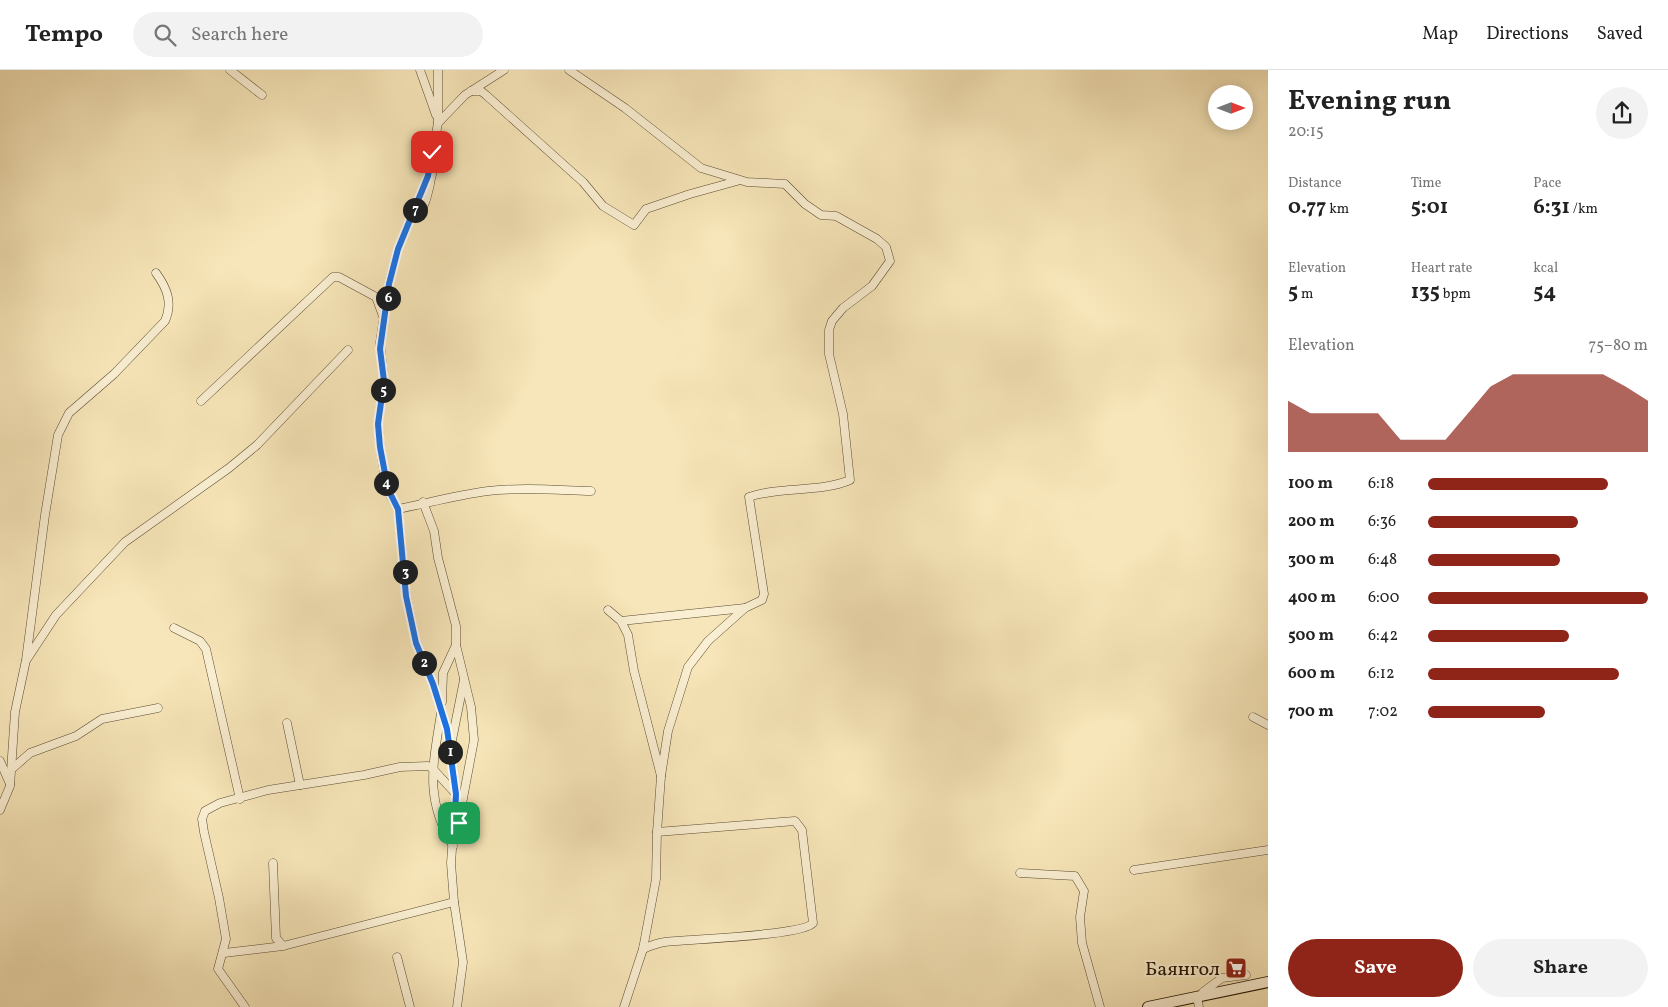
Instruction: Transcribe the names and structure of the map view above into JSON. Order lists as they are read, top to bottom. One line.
{"places":{"supermarket":["Баянгол"]},"north":"right","page":{"header":"Tempo","search":"Search here","nav":["Map","Directions","Saved"],"heading":["Evening run","20:15"],"stats":[["Distance","0.77 km"],["Time","5:01"],["Pace","6:31 /km"],["Elevation","5 m"],["Heart rate","135 bpm"],["kcal","54"]],"pins":["7","6","5","4","3","2","1"],"chart":["Elevation","75–80 m"],"list":[{"name":"100 m","note":"6:18"},{"name":"200 m","note":"6:36"},{"name":"300 m","note":"6:48"},{"name":"400 m","note":"6:00"},{"name":"500 m","note":"6:42"},{"name":"600 m","note":"6:12"},{"name":"700 m","note":"7:02"}],"buttons":["Save","Share"]}}
